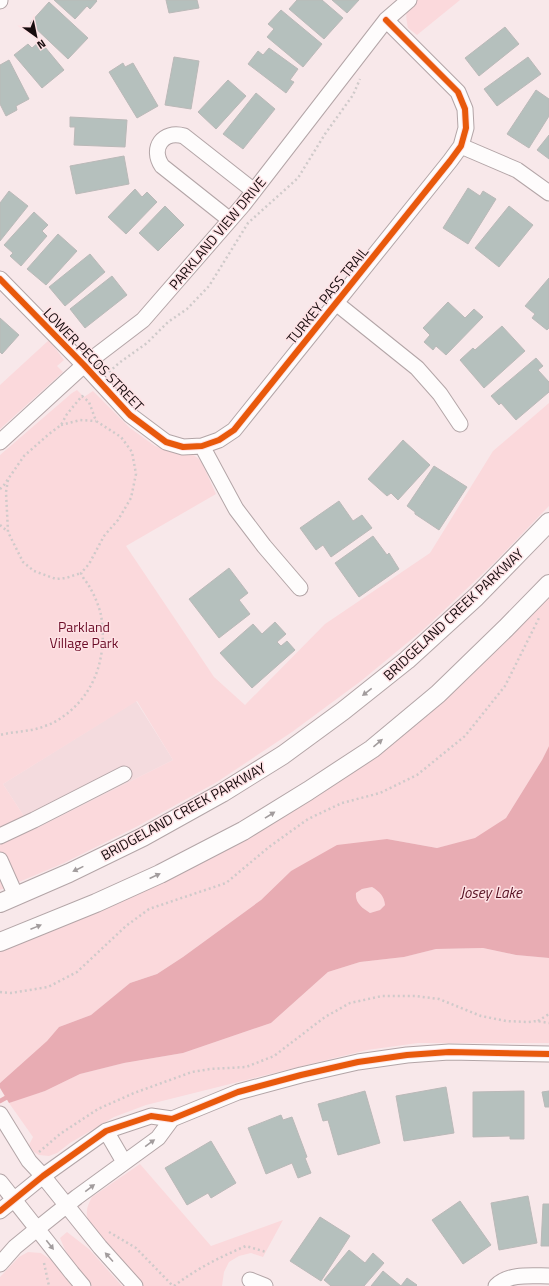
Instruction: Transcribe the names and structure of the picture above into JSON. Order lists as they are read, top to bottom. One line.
{"streets":{"main road":["BRIDGELAND CREEK PARKWAY"],"street":["PARKLAND VIEW DRIVE","TURKEY PASS TRAIL","LOWER PECOS STREET"]},"crossings":[["PARKLAND VIEW DRIVE","LOWER PECOS STREET"],["TURKEY PASS TRAIL","LOWER PECOS STREET"]],"water":["Josey Lake"],"parks":["Parkland Village Park"],"north":"bottom right"}
